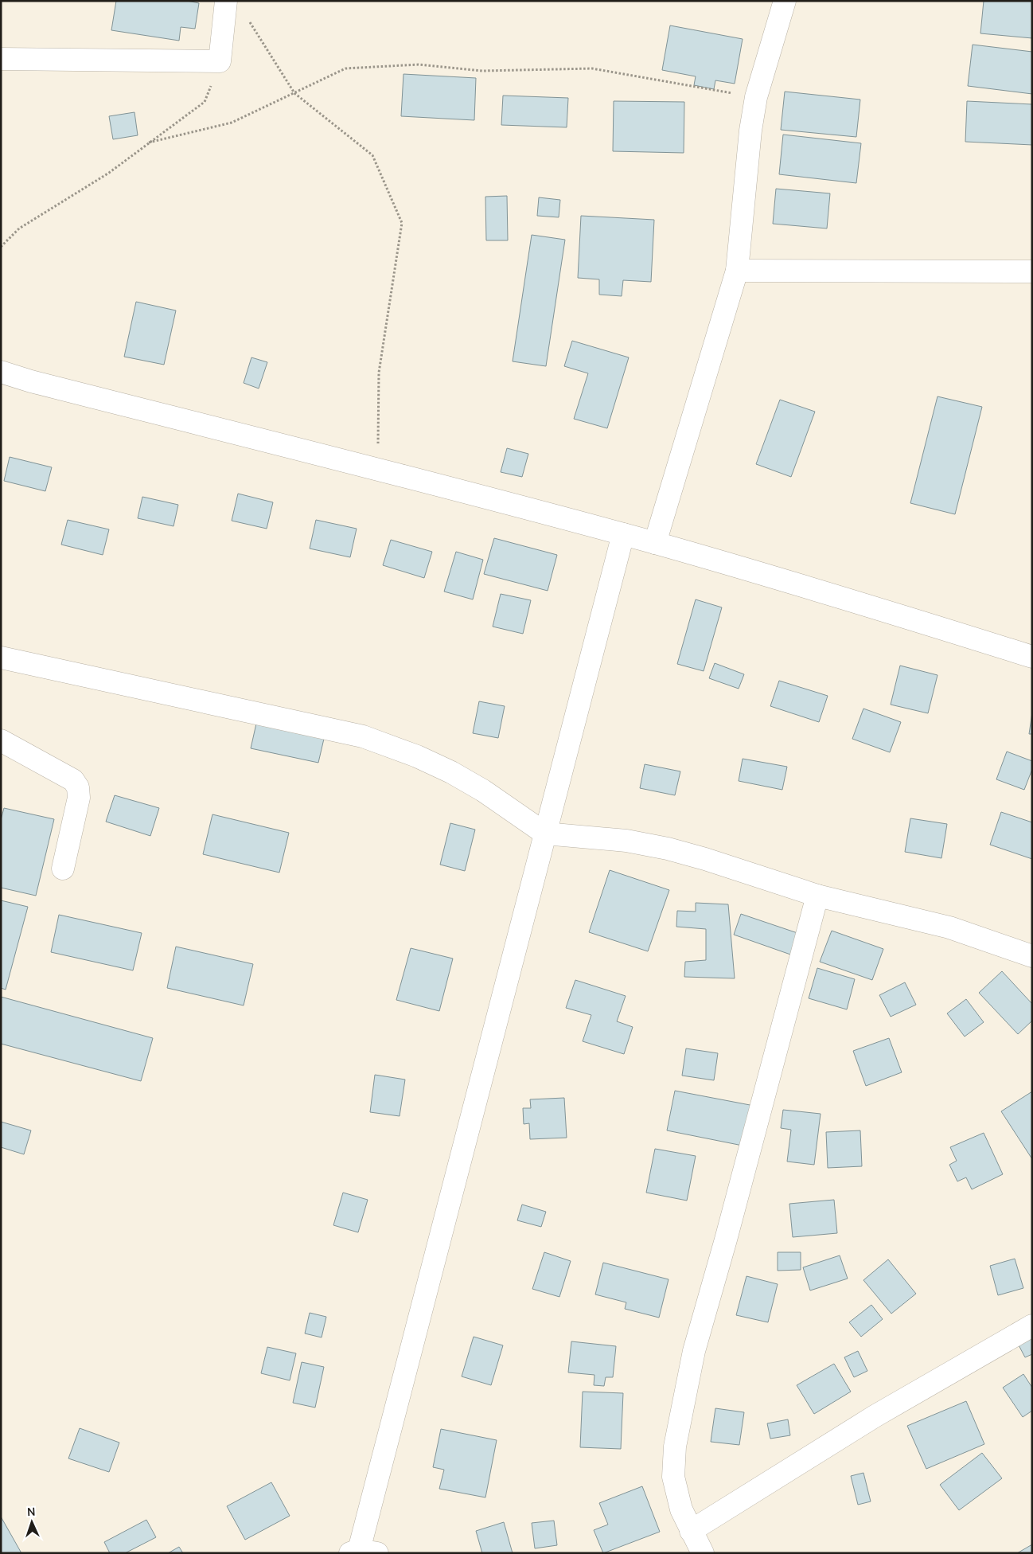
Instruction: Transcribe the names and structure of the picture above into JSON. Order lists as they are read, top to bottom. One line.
{"north":"top"}
